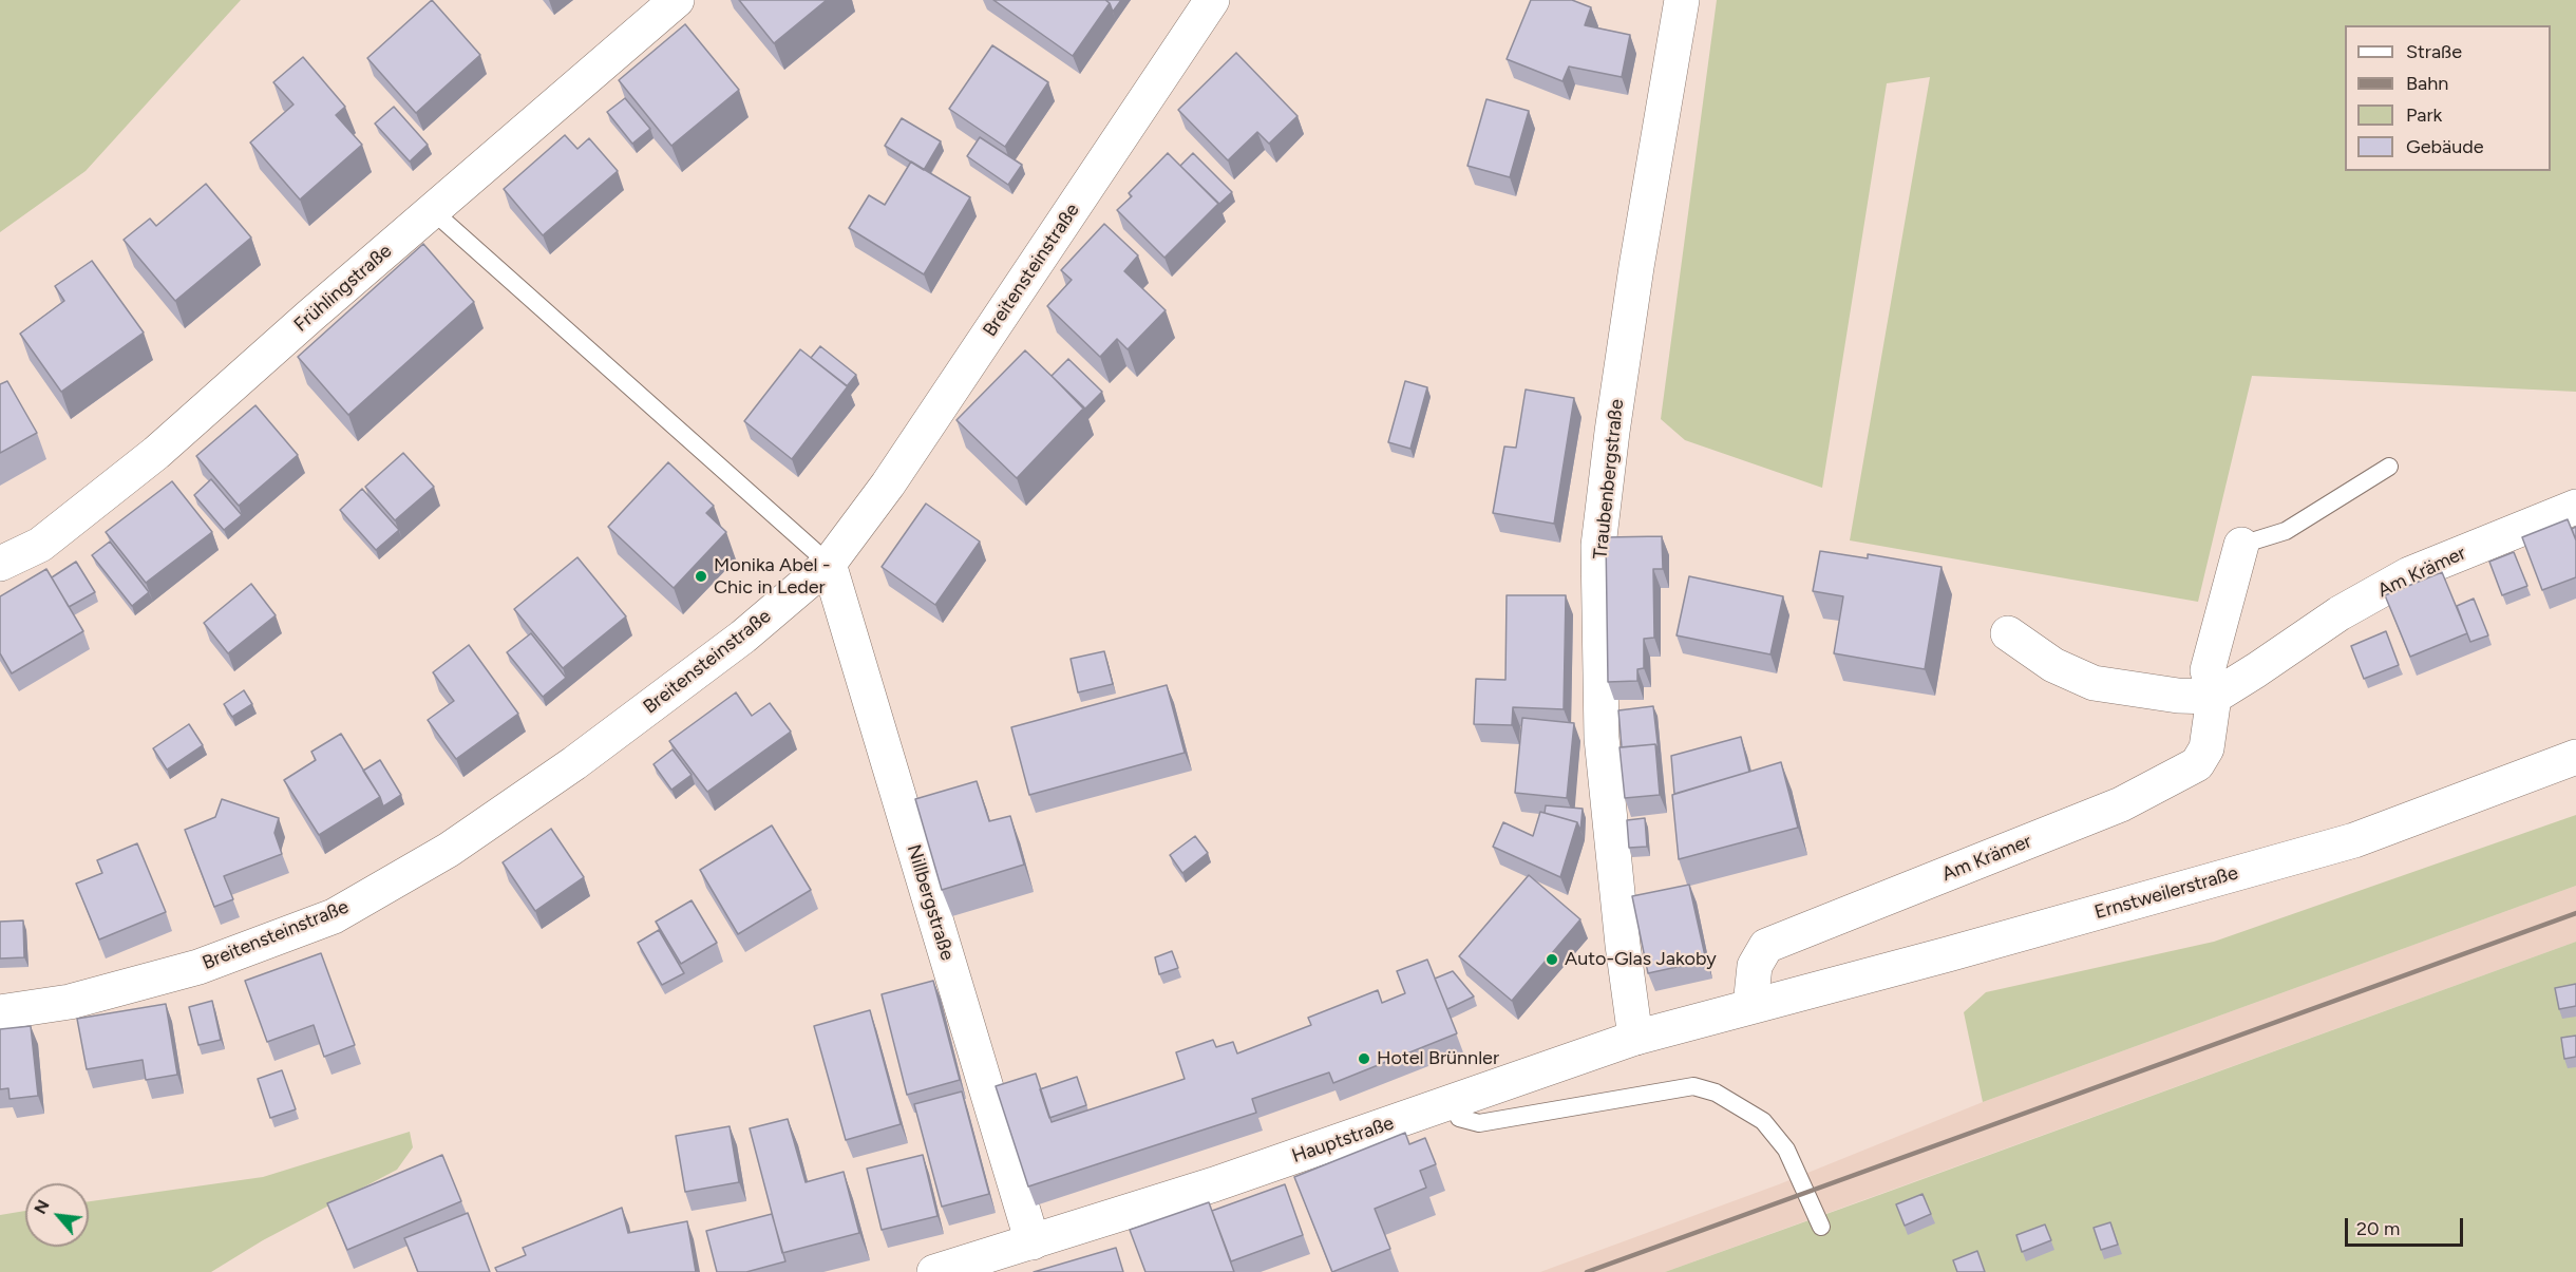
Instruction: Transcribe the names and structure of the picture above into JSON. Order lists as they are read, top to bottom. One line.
{"streets":{"street":["Breitensteinstraße","Frühlingstraße","Traubenbergstraße","Am Krämer","Ernstweilerstraße","Nillbergstraße","Hauptstraße"]},"crossings":[["Breitensteinstraße","Nillbergstraße"],["Traubenbergstraße","Hauptstraße"],["Am Krämer","Ernstweilerstraße"],["Am Krämer","Hauptstraße"],["Ernstweilerstraße","Hauptstraße"],["Nillbergstraße","Hauptstraße"]],"places":["Monika Abel - Chic in Leder","Auto-Glas Jakoby","Hotel Brünnler"],"legend":["Straße","Bahn","Park","Gebäude"],"scale_bar":"20 m","north":"top left"}
